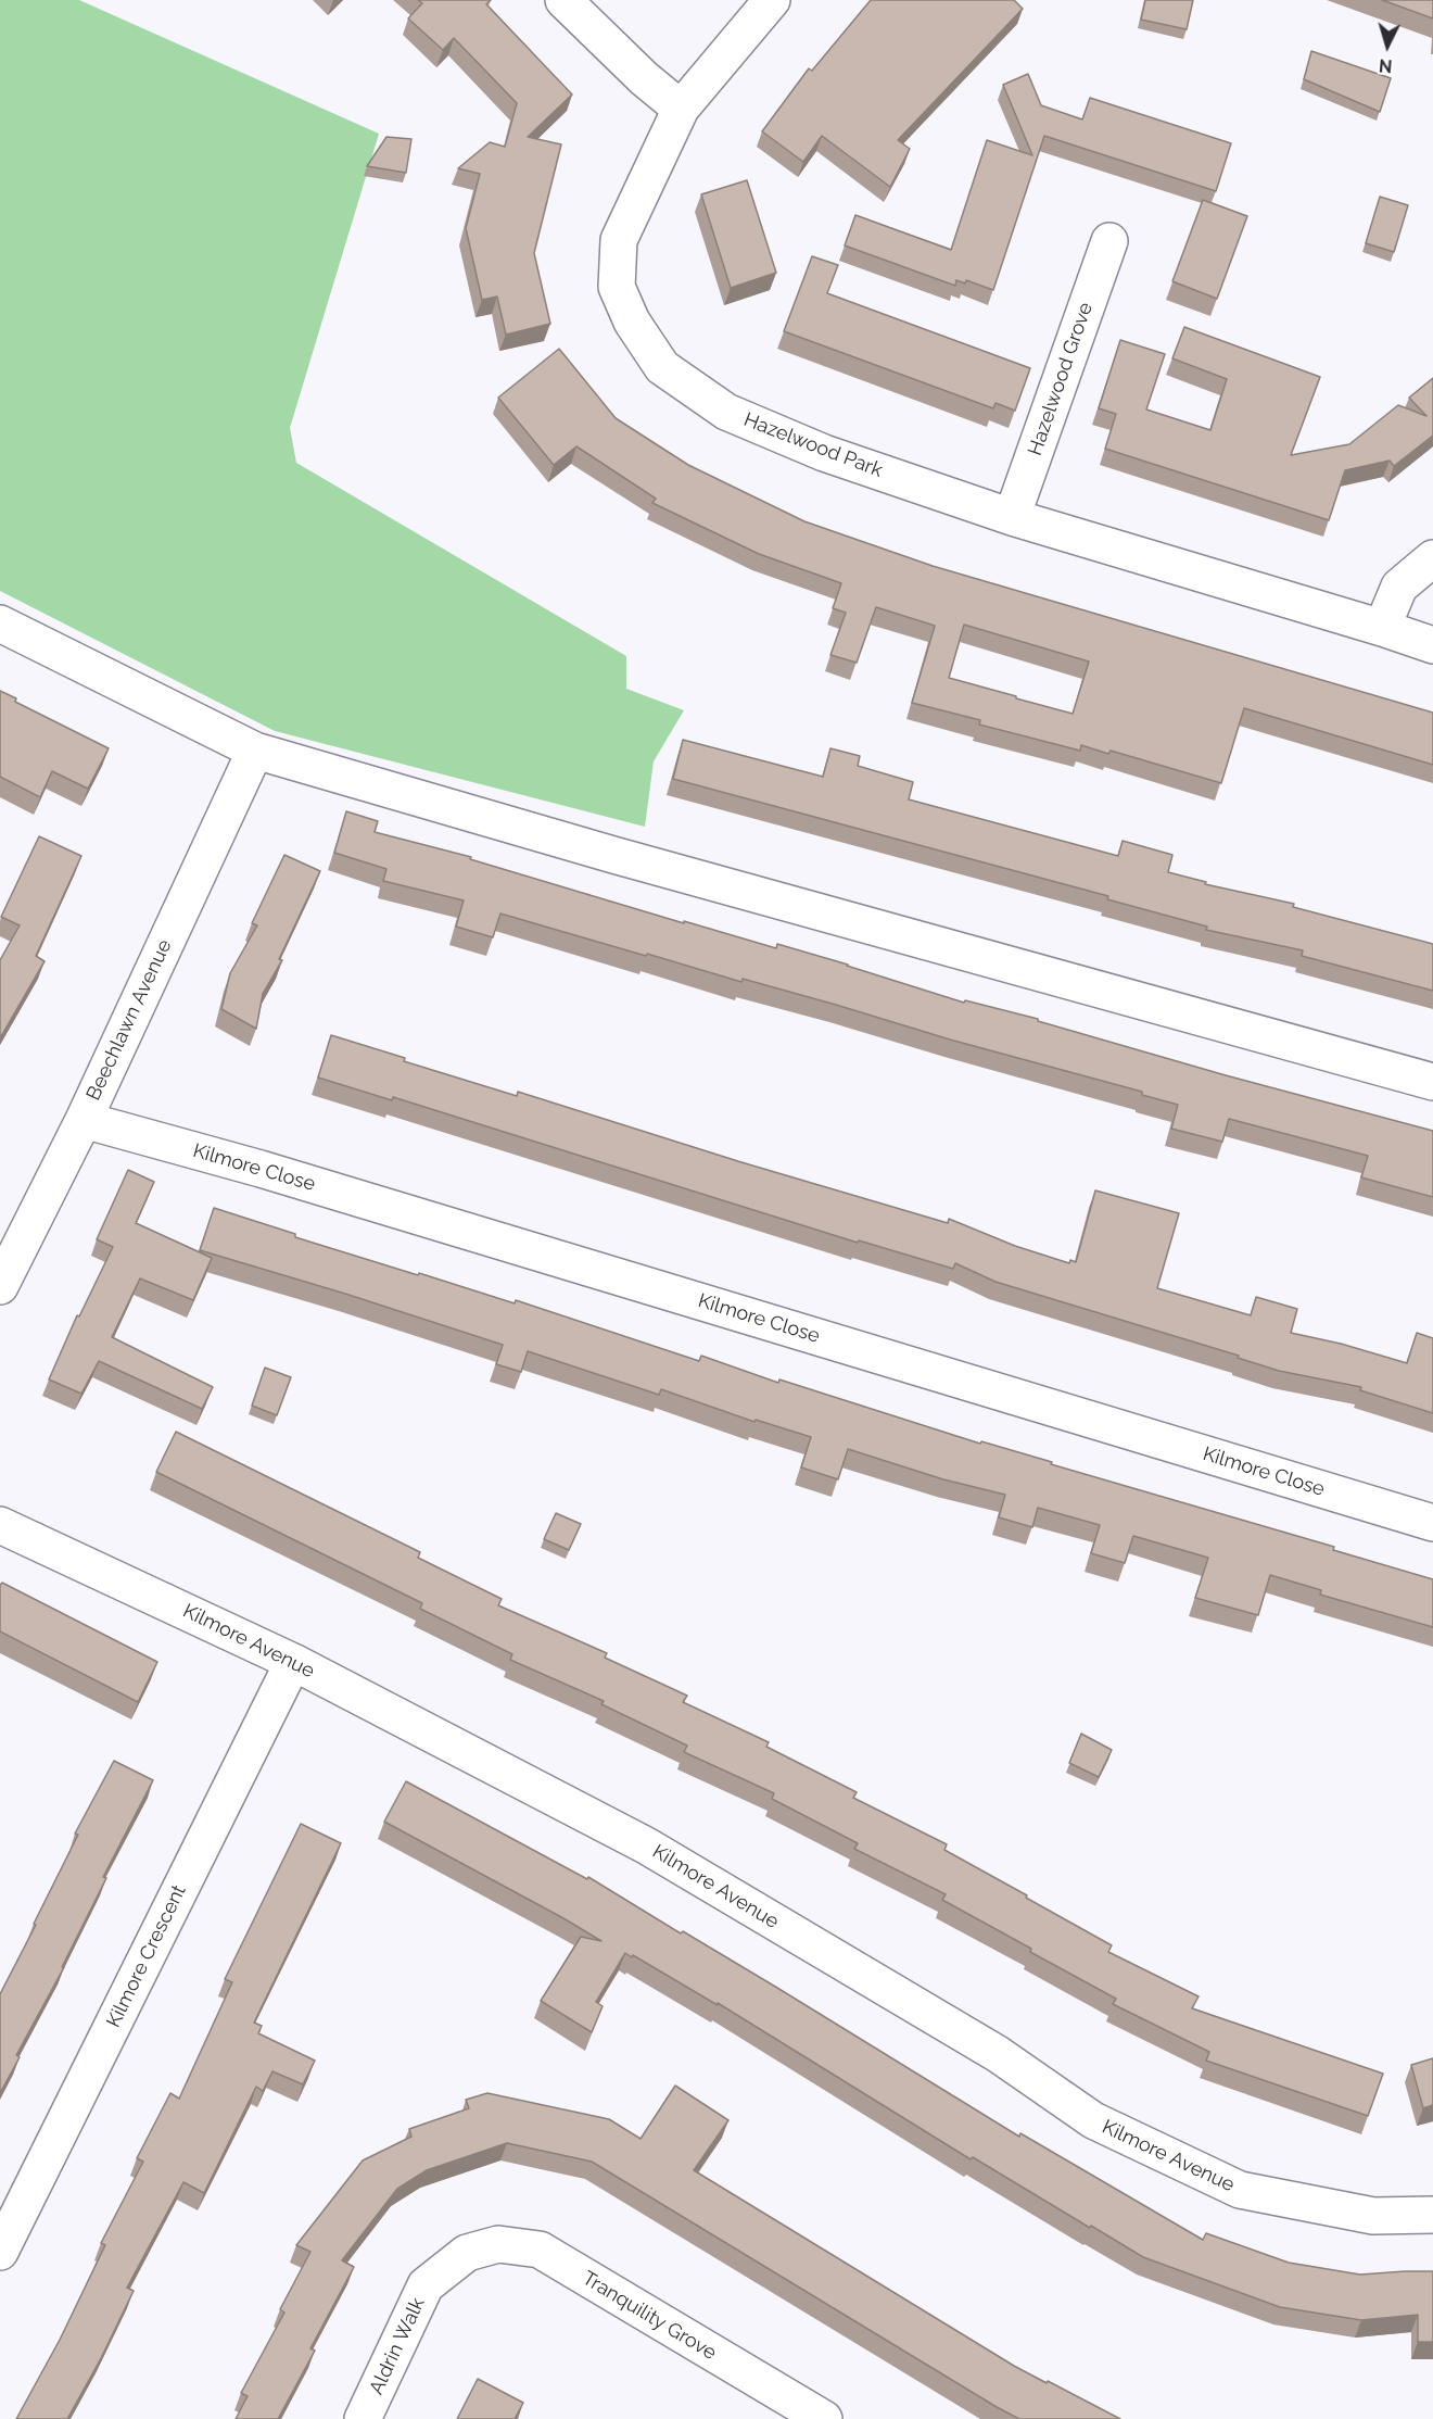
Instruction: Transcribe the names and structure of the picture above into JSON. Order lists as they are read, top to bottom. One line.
{"streets":{"street":["Hazelwood Grove","Hazelwood Park","Beechlawn Avenue","Kilmore Close","Kilmore Avenue","Kilmore Crescent","Tranquility Grove","Aldrin Walk"]},"crossings":[["Hazelwood Grove","Hazelwood Park"],["Beechlawn Avenue","Kilmore Close"],["Kilmore Avenue","Kilmore Crescent"],["Tranquility Grove","Aldrin Walk"]],"north":"bottom"}
